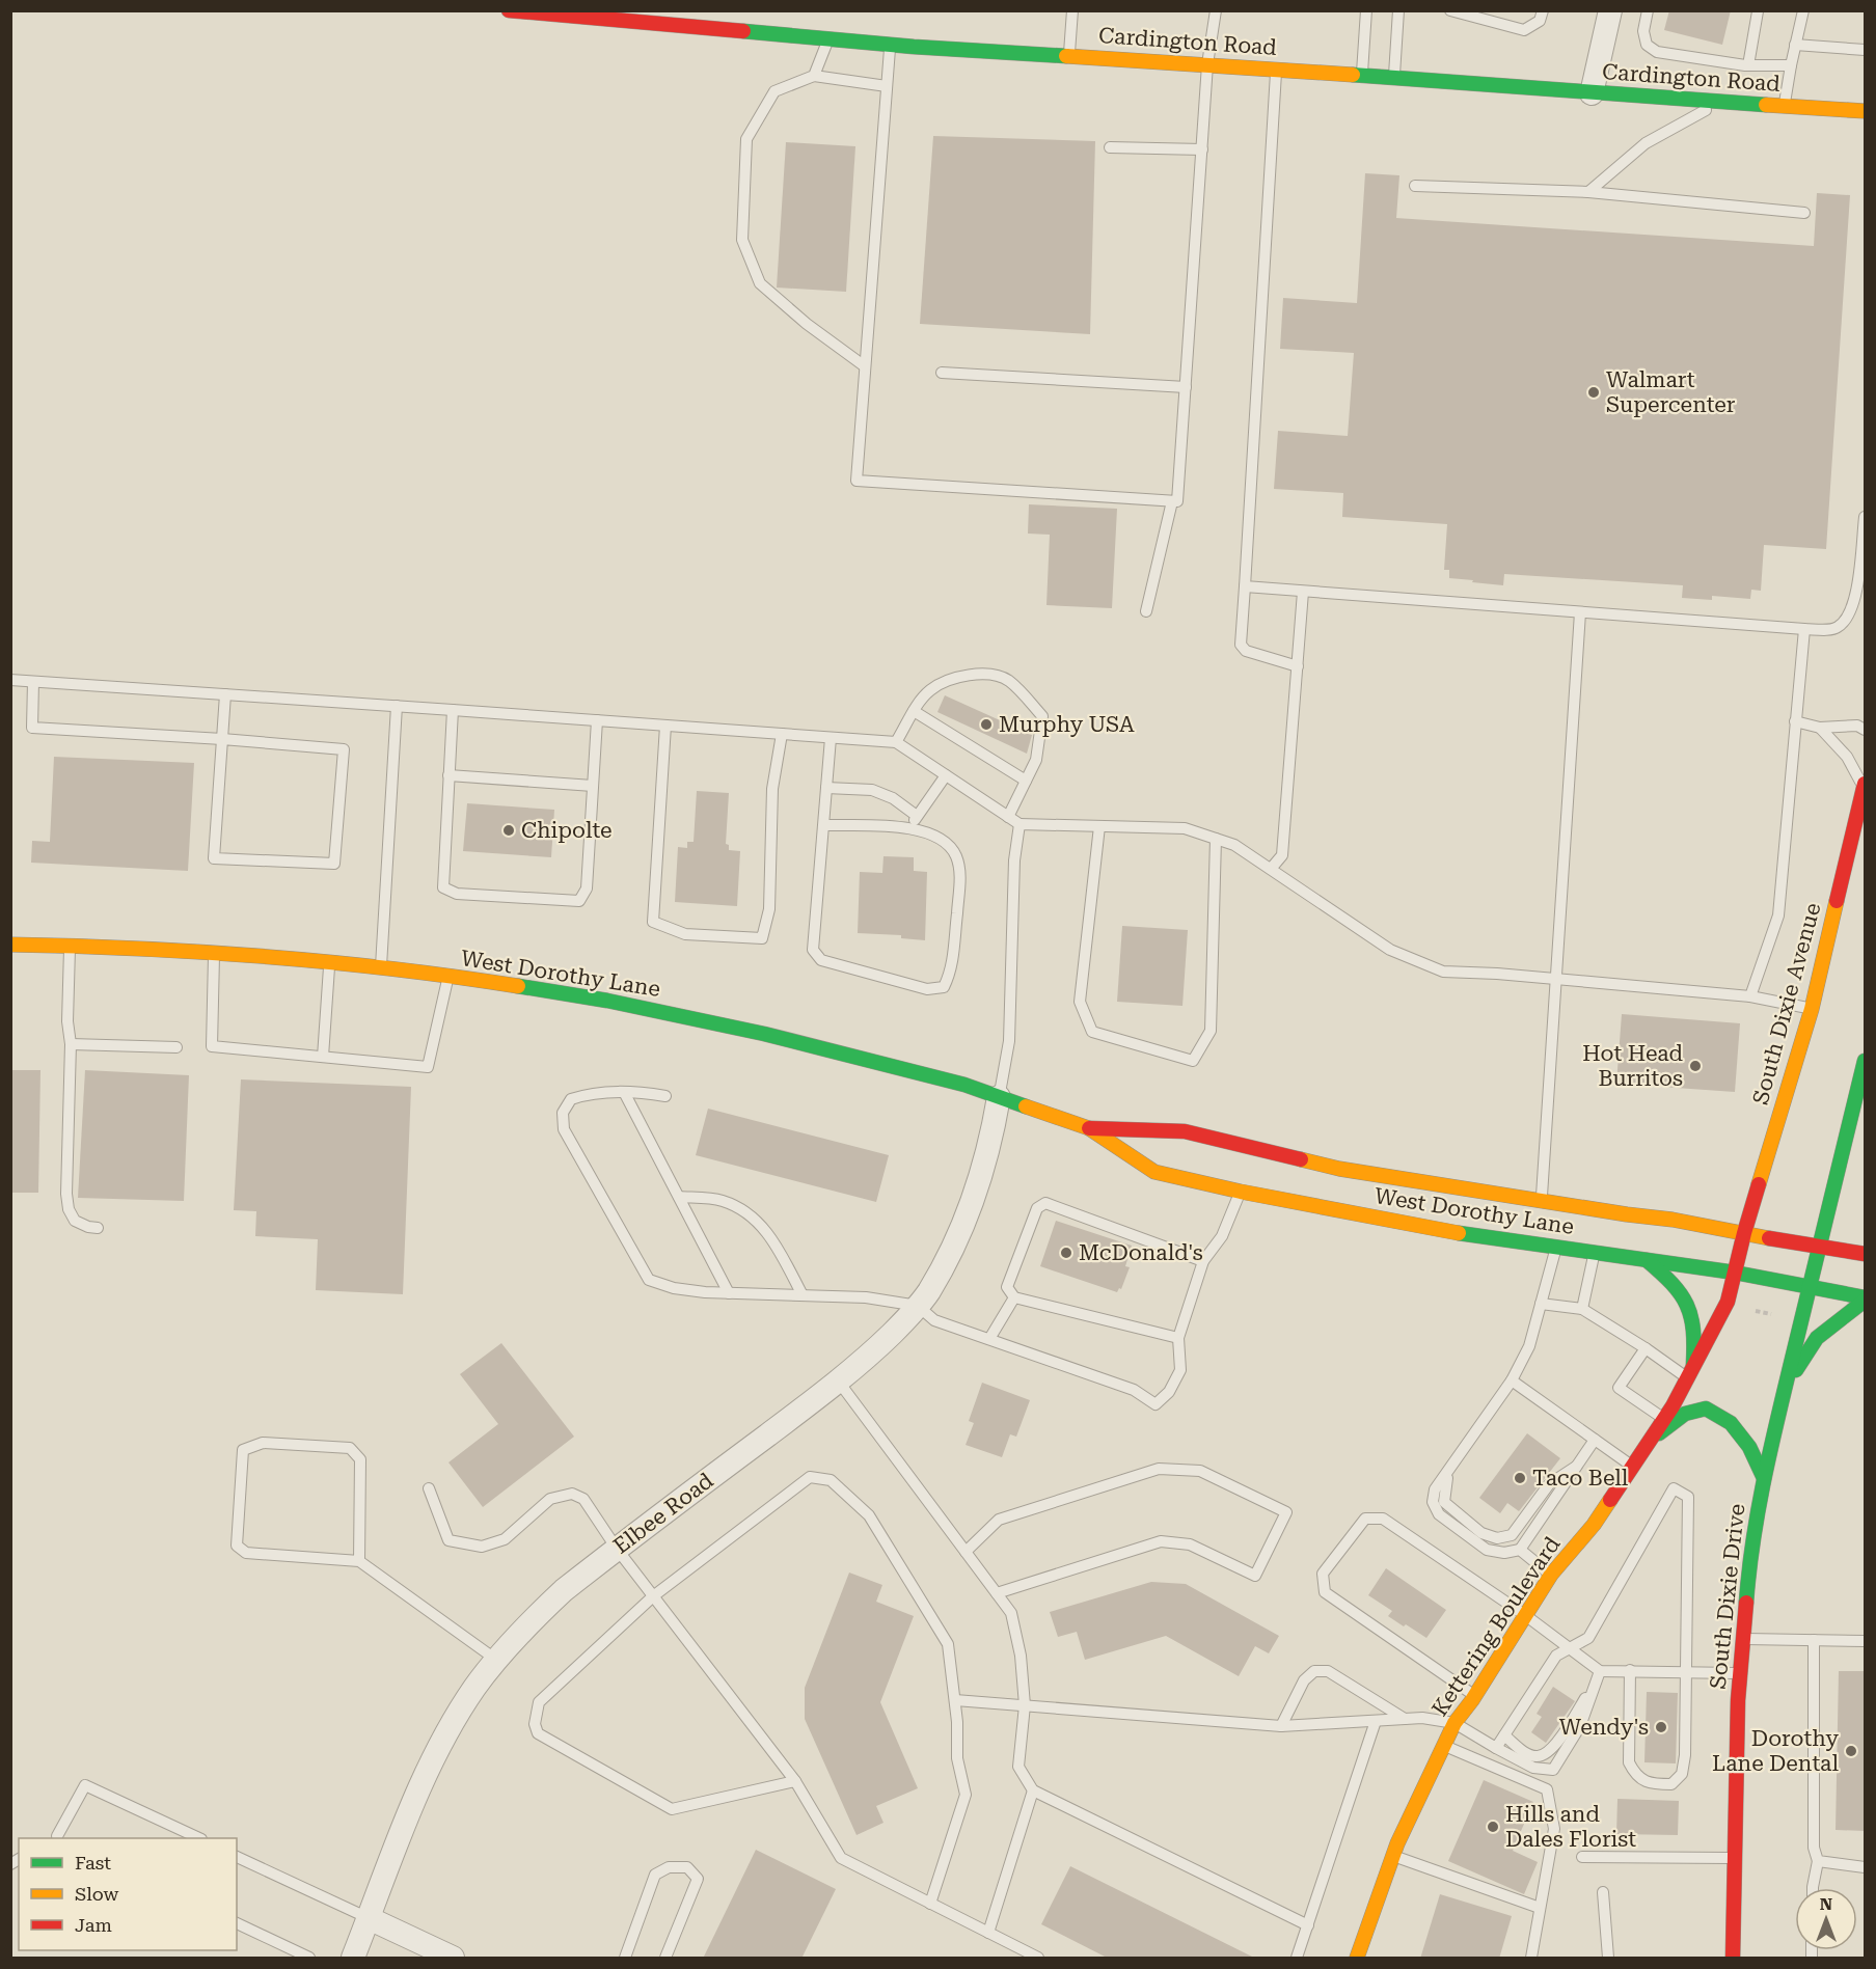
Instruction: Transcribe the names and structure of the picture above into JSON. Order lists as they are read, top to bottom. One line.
{"streets":{"main road":["Cardington Road","West Dorothy Lane","South Dixie Avenue","South Dixie Drive","Kettering Boulevard"],"street":["Elbee Road"]},"crossings":[["West Dorothy Lane","South Dixie Avenue"],["West Dorothy Lane","Elbee Road"],["West Dorothy Lane","South Dixie Drive"]],"places":["Walmart Supercenter","Murphy USA","Chipolte","Hot Head Burritos","McDonald's","Taco Bell","Wendy's","Dorothy Lane Dental","Hills and Dales Florist"],"legend":["Fast","Slow","Jam"],"north":"top"}
